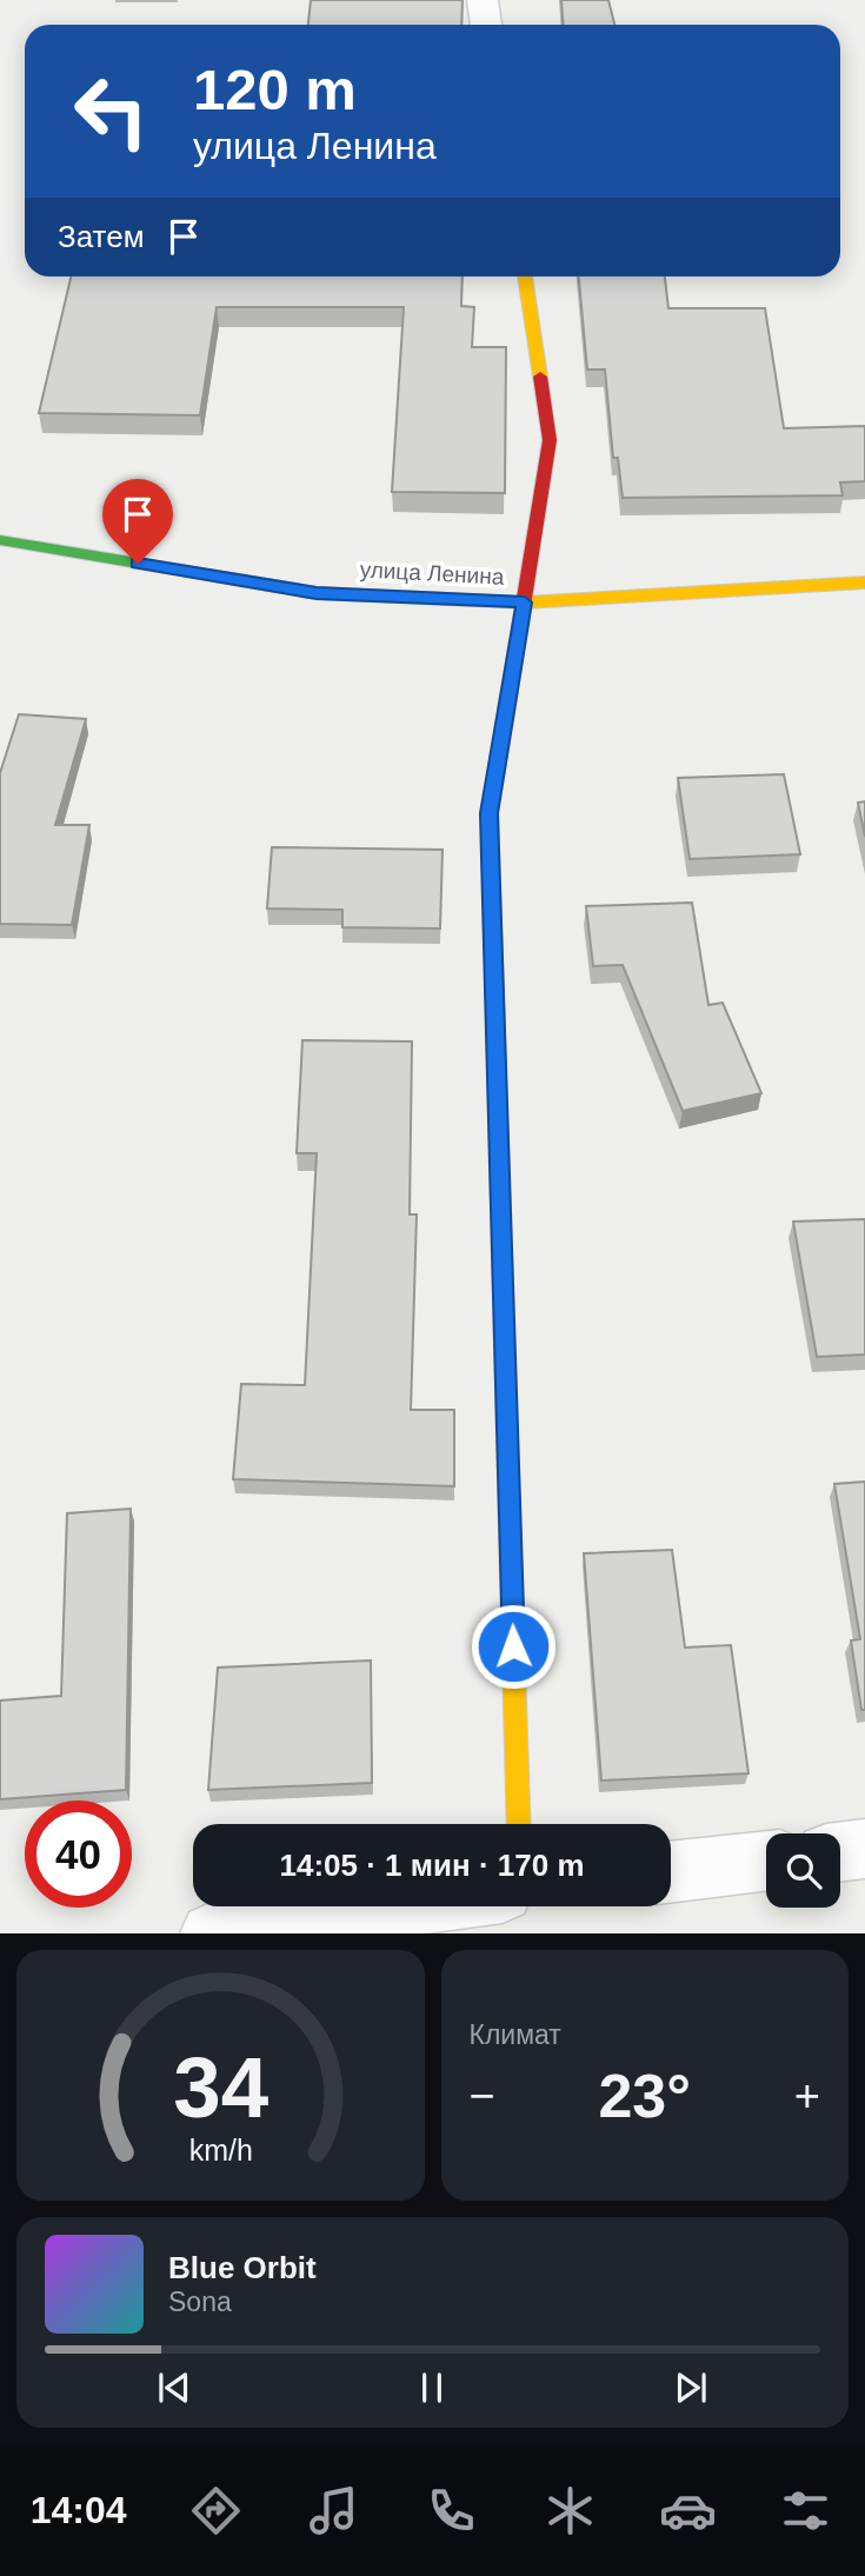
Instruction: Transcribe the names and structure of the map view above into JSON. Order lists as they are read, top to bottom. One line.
{"streets":{"main road":["улица Ленина"]},"page":{"turn":["120 m","улица Ленина"],"then":"Затем","limit":"40","trip":"14:05 · 1 мин · 170 m","tile":"Климат","heat":["−","23°","+"],"song":["Blue Orbit","Sona"],"tabs":"14:04","gauge":["34","km/h"]}}
